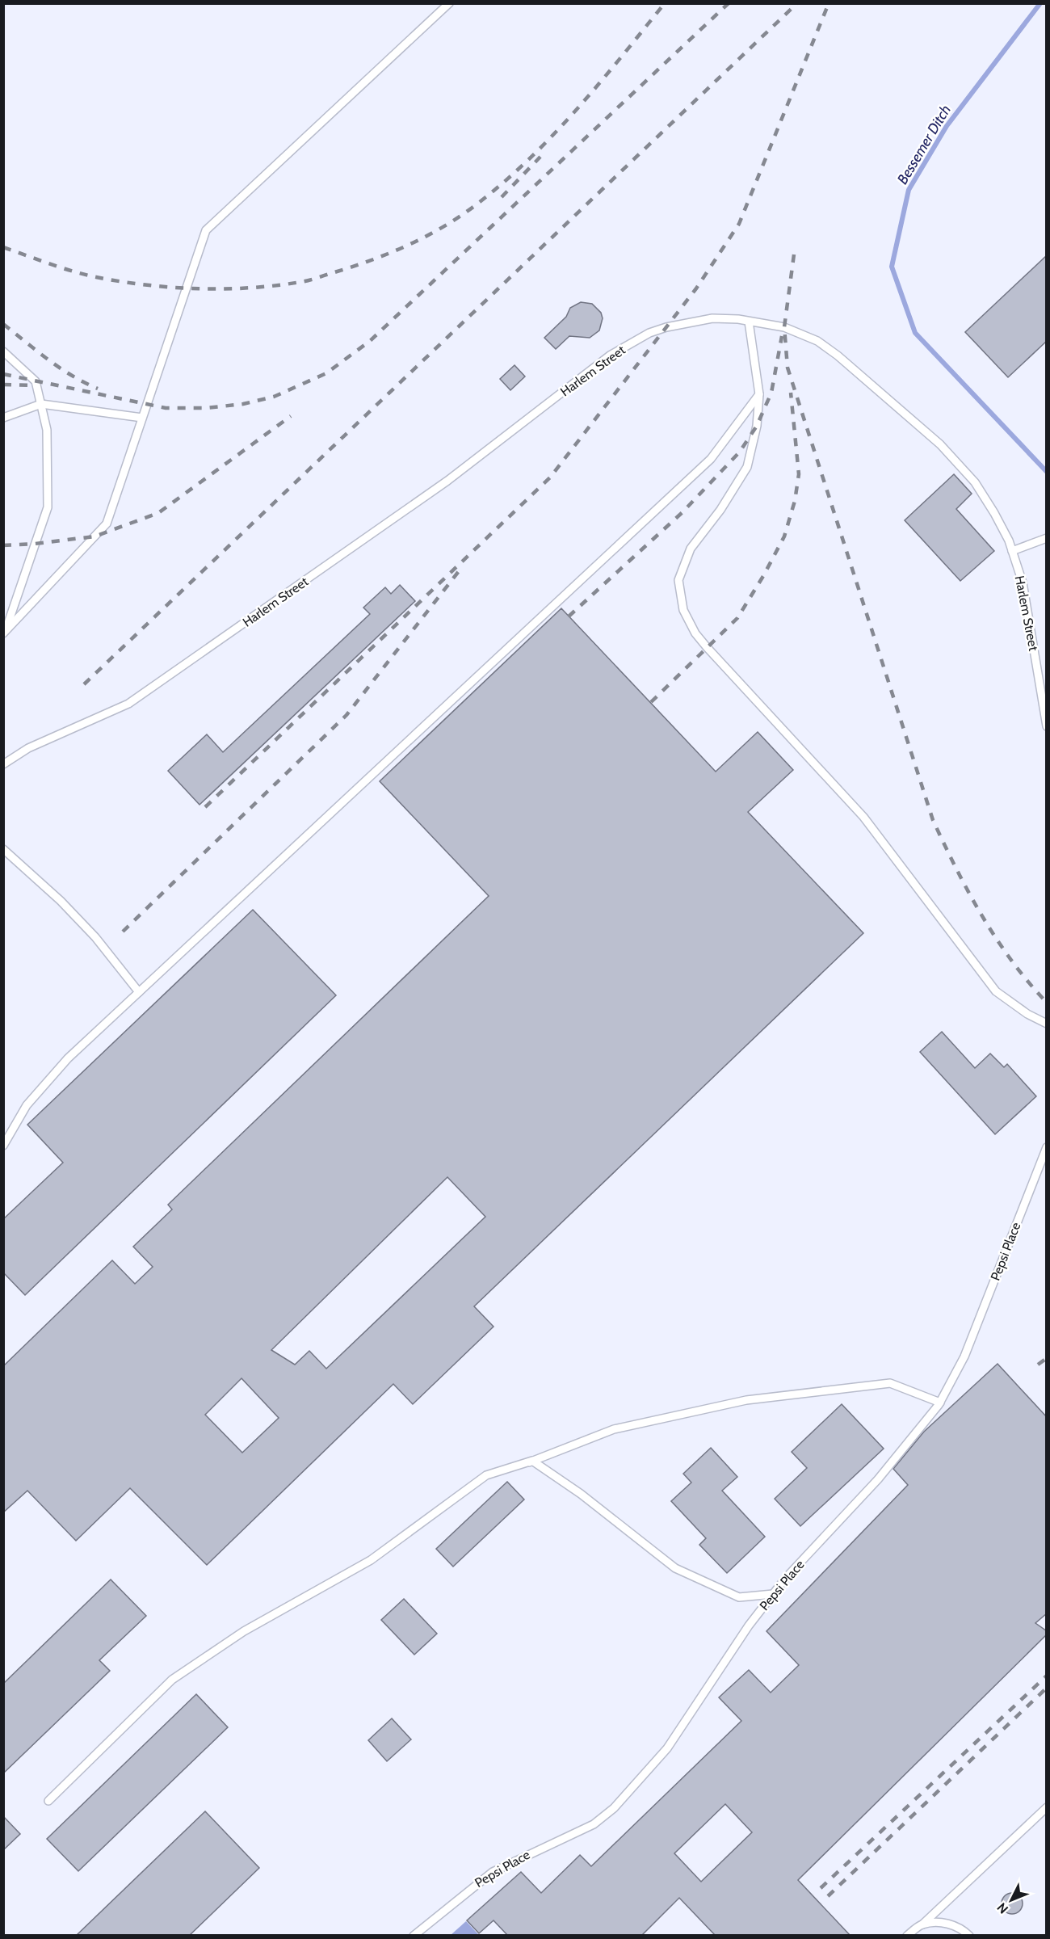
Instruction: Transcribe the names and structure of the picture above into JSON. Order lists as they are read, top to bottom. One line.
{"streets":{"lane":["Harlem Street","Pepsi Place"]},"water":["Bessemer Ditch"],"north":"bottom left"}
